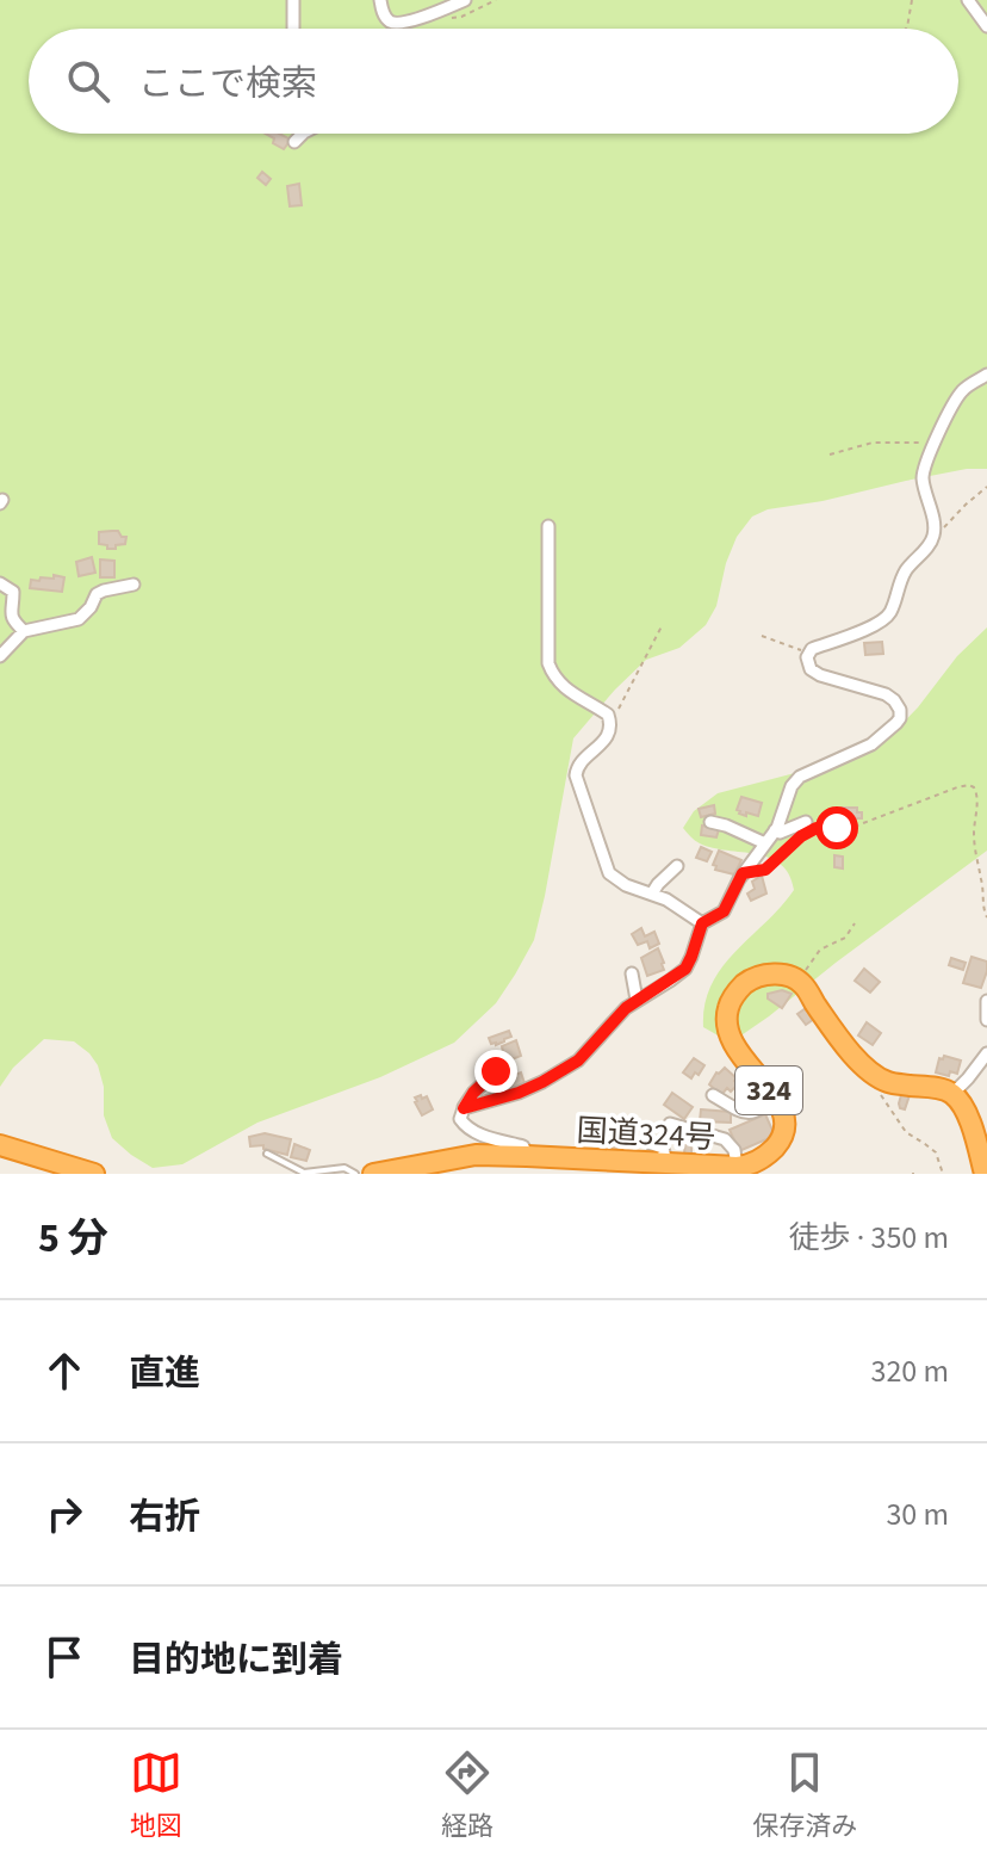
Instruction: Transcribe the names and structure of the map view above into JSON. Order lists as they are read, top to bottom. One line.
{"streets":{"highway":["324","国道324号"]},"crossings":[["324","国道324号"]],"page":{"search":"ここで検索","heading":["5 分","徒歩 · 350 m"],"list":[["直進","320 m"],["右折","30 m"],"目的地に到着"],"nav":["地図","経路","保存済み"]}}
